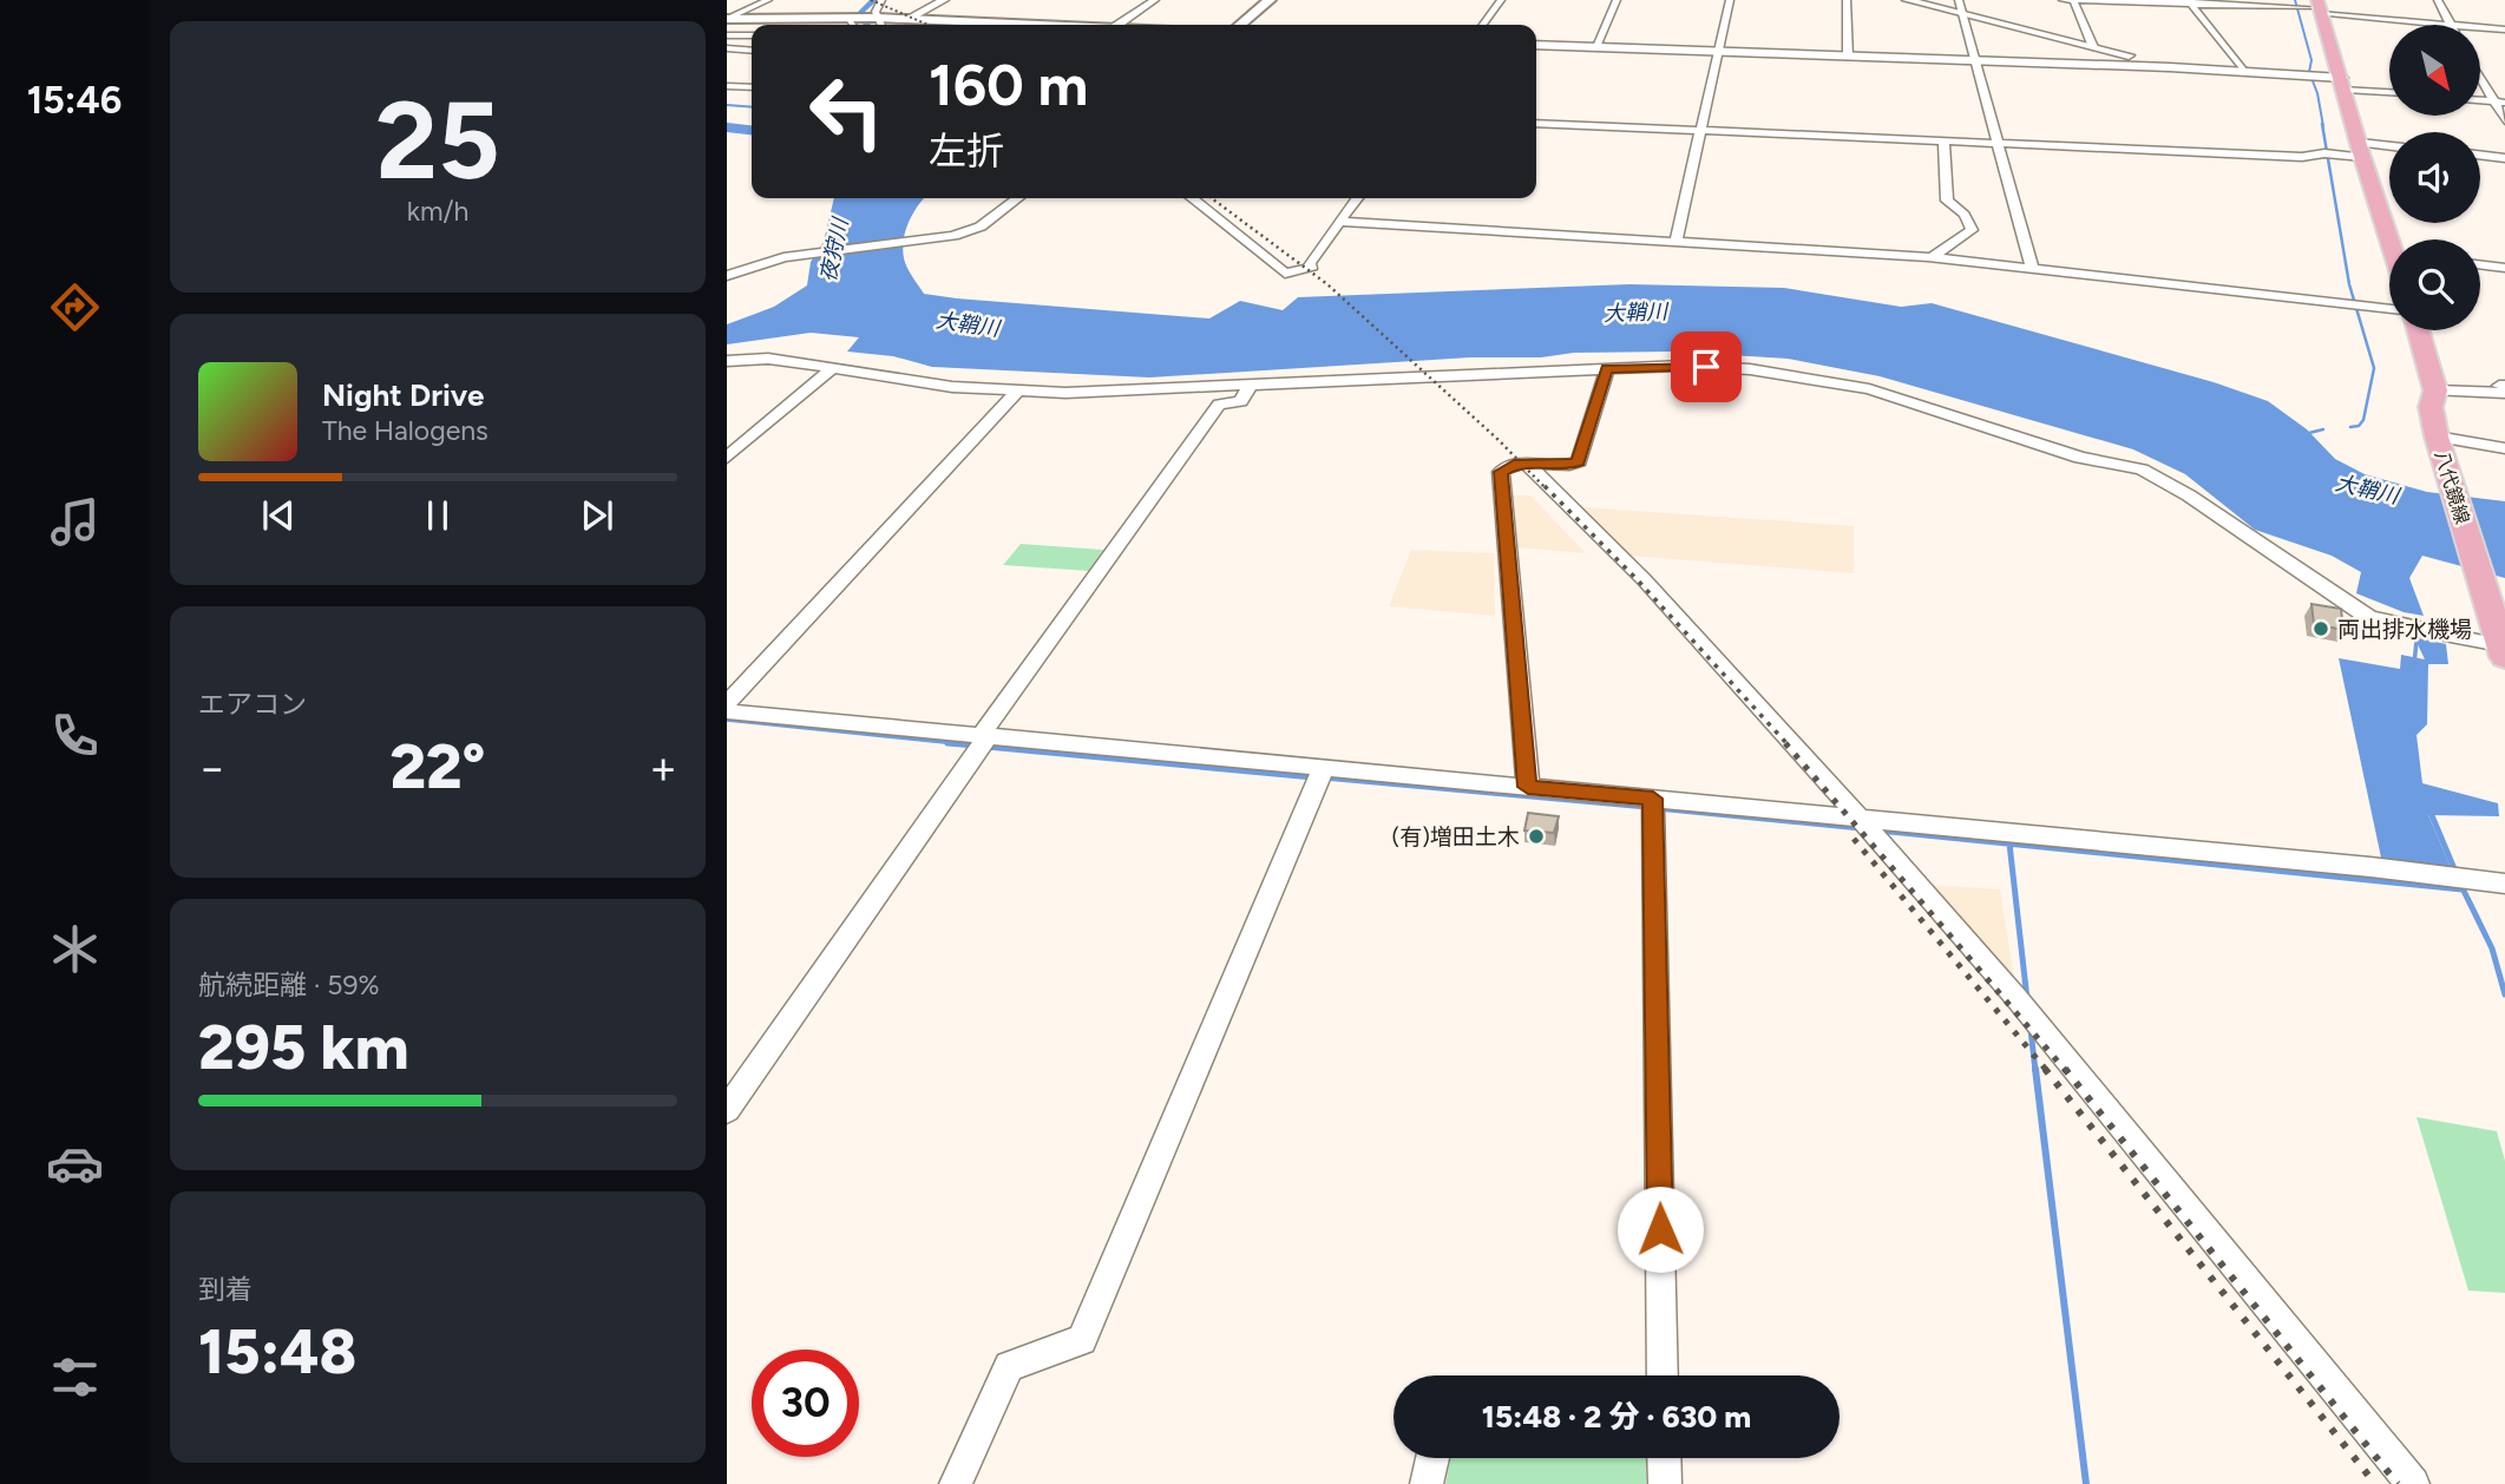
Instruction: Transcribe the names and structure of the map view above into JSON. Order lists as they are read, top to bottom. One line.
{"streets":{"main road":["八代鏡線"]},"water":["夜狩川","大鞘川"],"places":["両出排水機場","(有)増田土木"],"north":"bottom right","page":{"tabs":"15:46","tile":[["25","km/h"],"エアコン",["航続距離 · 59%","295 km"],["到着","15:48"]],"turn":["160 m","左折"],"song":["Night Drive","The Halogens"],"heat":["−","22°","+"],"limit":"30","trip":"15:48 · 2 分 · 630 m"}}
